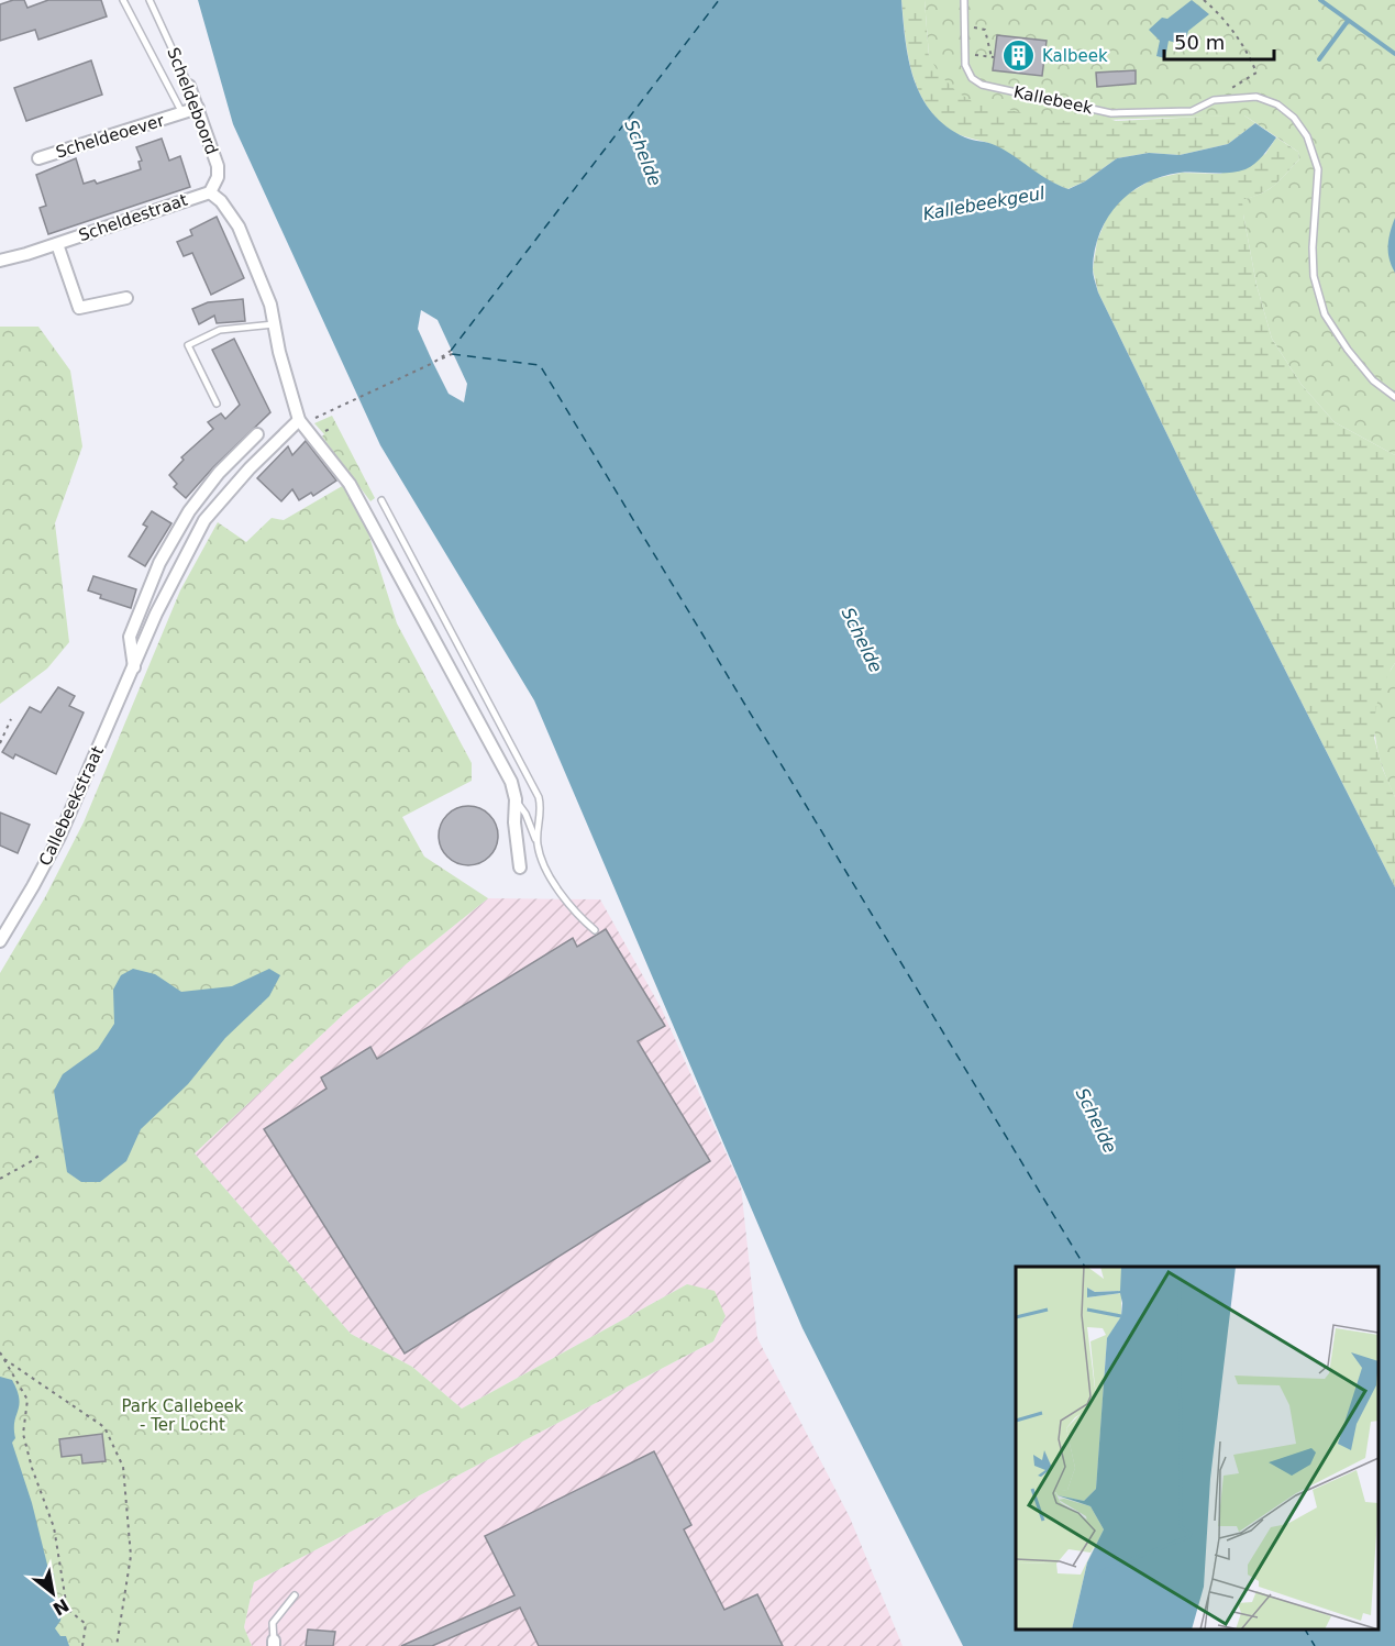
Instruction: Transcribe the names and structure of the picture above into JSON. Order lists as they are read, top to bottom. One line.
{"streets":{"street":["Scheldeboord","Scheldeoever","Scheldestraat","Callebeekstraat"],"lane":["Kallebeek"]},"crossings":[["Scheldeboord","Scheldeoever"],["Scheldeboord","Scheldestraat"]],"water":["Schelde","Kallebeekgeul"],"parks":["Park Callebeek - Ter Locht"],"places":{"building":["Kalbeek"]},"scale_bar":"50 m","north":"bottom right"}
